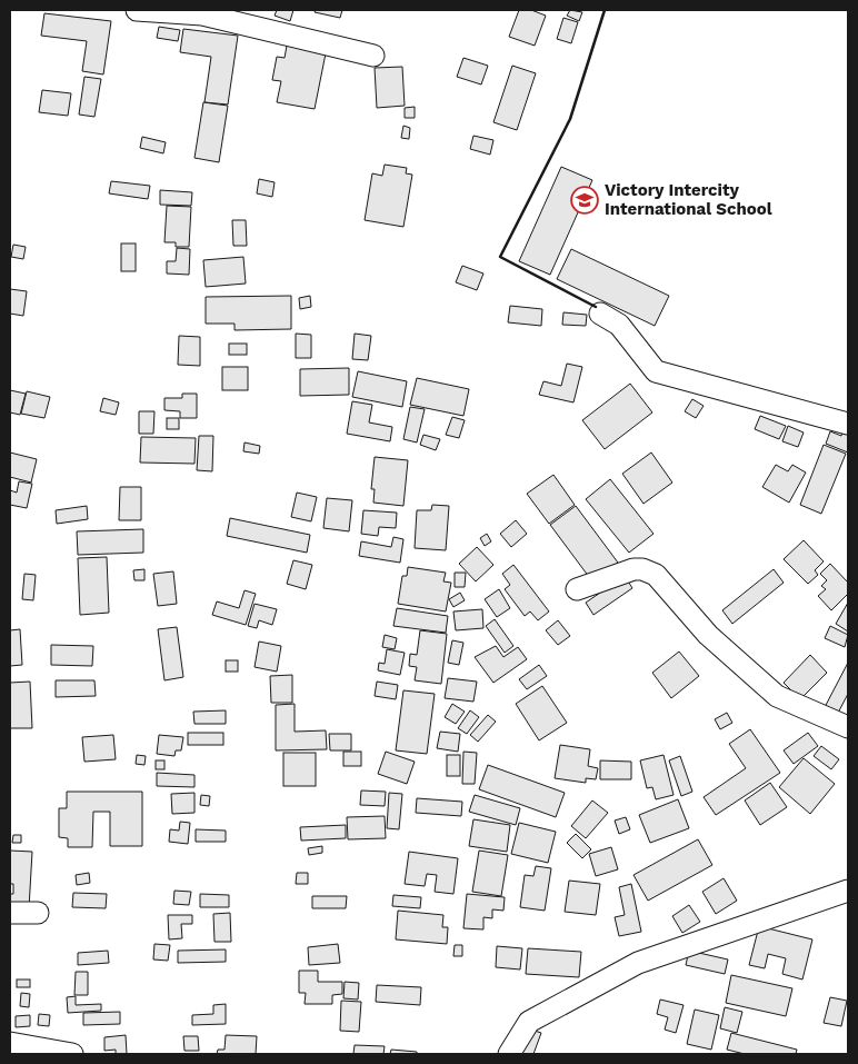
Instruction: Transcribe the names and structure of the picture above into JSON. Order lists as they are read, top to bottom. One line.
{"places":{"school or university":["Victory Intercity International School"]}}
